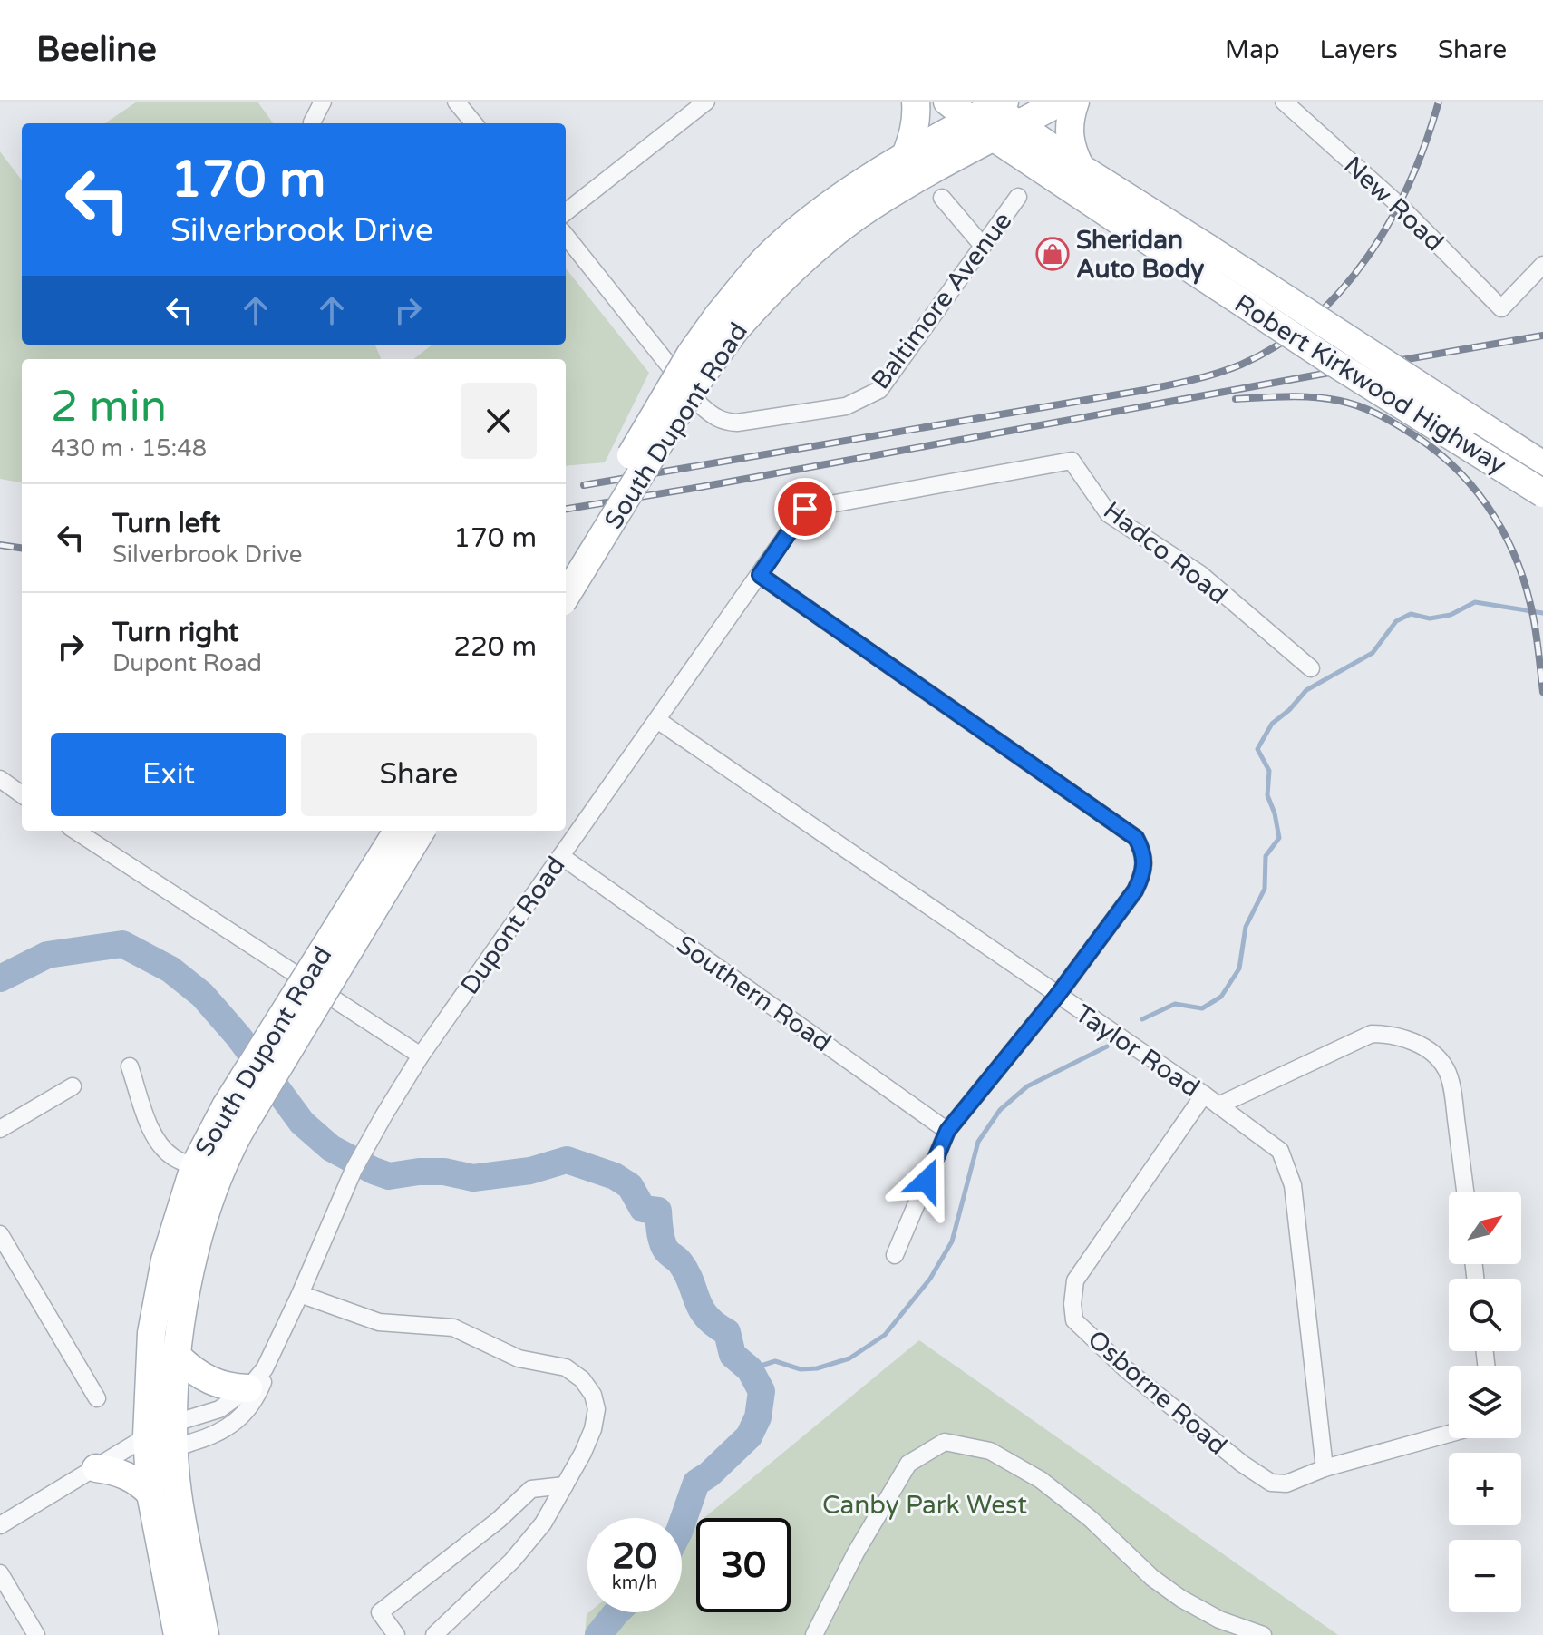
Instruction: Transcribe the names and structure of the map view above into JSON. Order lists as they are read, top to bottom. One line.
{"streets":{"main road":["Robert Kirkwood Highway","South Dupont Road"],"street":["New Road","Baltimore Avenue","Hadco Road","Dupont Road","Southern Road","Taylor Road","Osborne Road"]},"crossings":[["Robert Kirkwood Highway","South Dupont Road"],["South Dupont Road","Dupont Road"],["Hadco Road","Dupont Road"],["Dupont Road","Southern Road"],["Dupont Road","Taylor Road"],["Taylor Road","Osborne Road"]],"parks":["Canby Park West"],"places":{"shop":["Sheridan Auto Body"]},"north":"top right","page":{"header":"Beeline","nav":["Map","Layers","Share"],"turn":["170 m","Silverbrook Drive"],"heading":["2 min","430 m · 15:48"],"list":[{"name":"Turn left","note":"Silverbrook Drive","value":"170 m"},{"name":"Turn right","note":"Dupont Road","value":"220 m"}],"buttons":["Exit","Share"],"map_buttons":["+","−"],"speed":"20 km/h","limit":"30"}}
